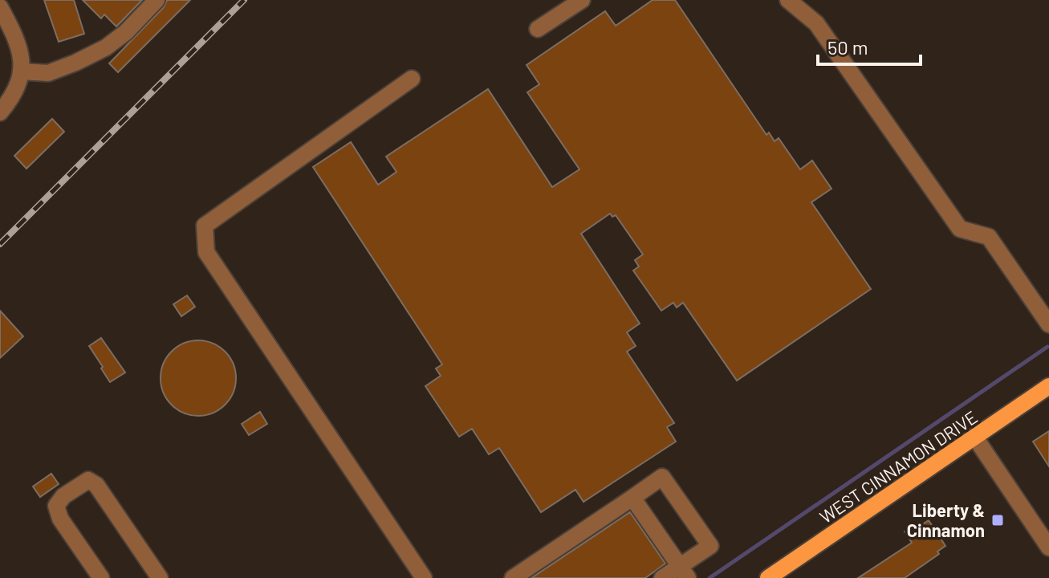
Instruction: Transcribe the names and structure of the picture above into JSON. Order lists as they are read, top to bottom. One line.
{"streets":{"main road":["WEST CINNAMON DRIVE"]},"places":{"transit":["Liberty & Cinnamon"]},"scale_bar":"50 m"}
